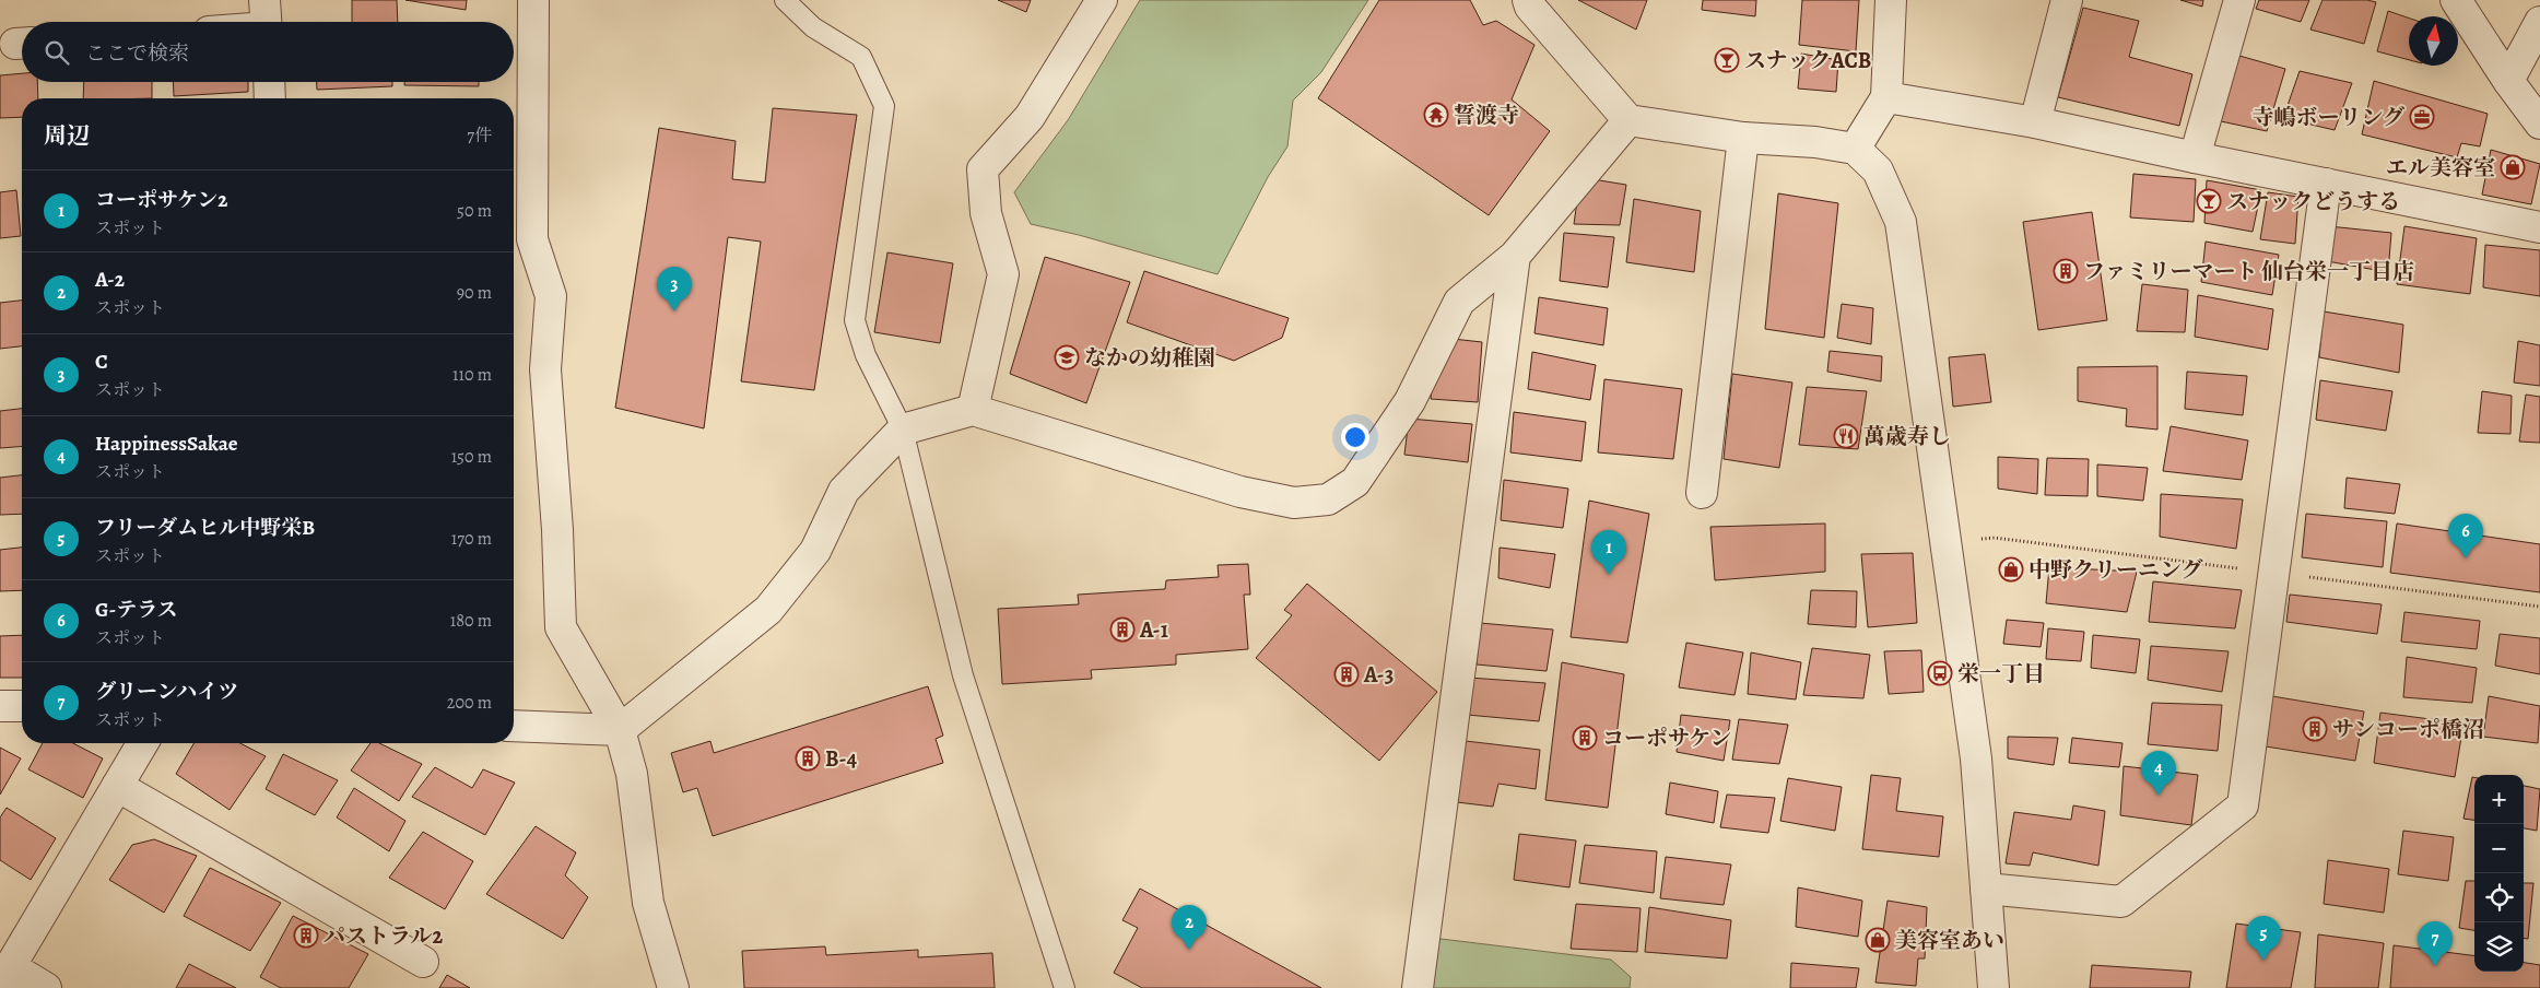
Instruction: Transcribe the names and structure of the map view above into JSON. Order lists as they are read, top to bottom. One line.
{"places":{"bar":["スナックACB","スナックどうする"],"temple":["誓渡寺"],"office":["寺嶋ボーリング"],"shop":["エル美容室","中野クリーニング","美容室あい"],"building":["ファミリーマート 仙台栄一丁目店","A-1","A-3","サンコーポ橋沼","コーポサケン","B-4","パストラル2"],"school or university":["なかの幼稚園"],"restaurant":["萬歳寿し"],"bus stop":["栄一丁目"]},"north":"top","page":{"search":"ここで検索","heading":["周辺","7件"],"list":[{"mark":"1","name":"コーポサケン2","note":"スポット","value":"50 m"},{"mark":"2","name":"A-2","note":"スポット","value":"90 m"},{"mark":"3","name":"C","note":"スポット","value":"110 m"},{"mark":"4","name":"HappinessSakae","note":"スポット","value":"150 m"},{"mark":"5","name":"フリーダムヒル中野栄B","note":"スポット","value":"170 m"},{"mark":"6","name":"G-テラス","note":"スポット","value":"180 m"},{"mark":"7","name":"グリーンハイツ","note":"スポット","value":"200 m"}],"pins":["3","6","1","4","2","5","7"],"map_buttons":["+","−"]}}
